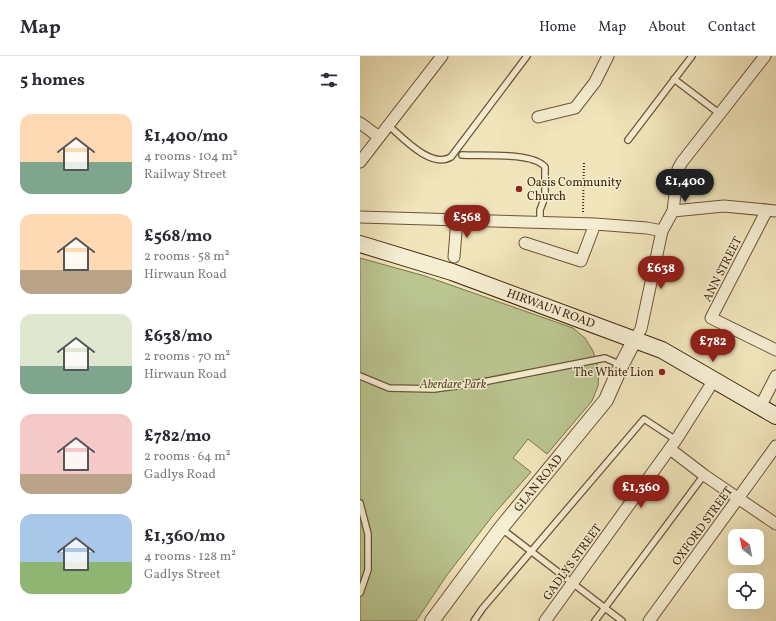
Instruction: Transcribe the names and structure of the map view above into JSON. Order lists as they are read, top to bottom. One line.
{"streets":{"main road":["HIRWAUN ROAD"],"street":["ANN STREET","GLAN ROAD","OXFORD STREET","GADLYS STREET"]},"crossings":[["HIRWAUN ROAD","GLAN ROAD"],["HIRWAUN ROAD","GADLYS STREET"]],"parks":["Aberdare Park"],"places":["Oasis Community Church","The White Lion"],"north":"top left","page":{"header":"Map","nav":["Home","Map","About","Contact"],"heading":"5 homes","list":[{"name":"£1,400/mo","note":"4 rooms · 104 m² · Railway Street"},{"name":"£568/mo","note":"2 rooms · 58 m² · Hirwaun Road"},{"name":"£638/mo","note":"2 rooms · 70 m² · Hirwaun Road"},{"name":"£782/mo","note":"2 rooms · 64 m² · Gadlys Road"},{"name":"£1,360/mo","note":"4 rooms · 128 m² · Gadlys Street"}],"price":["£1,400","£568","£638","£782","£1,360"]}}
